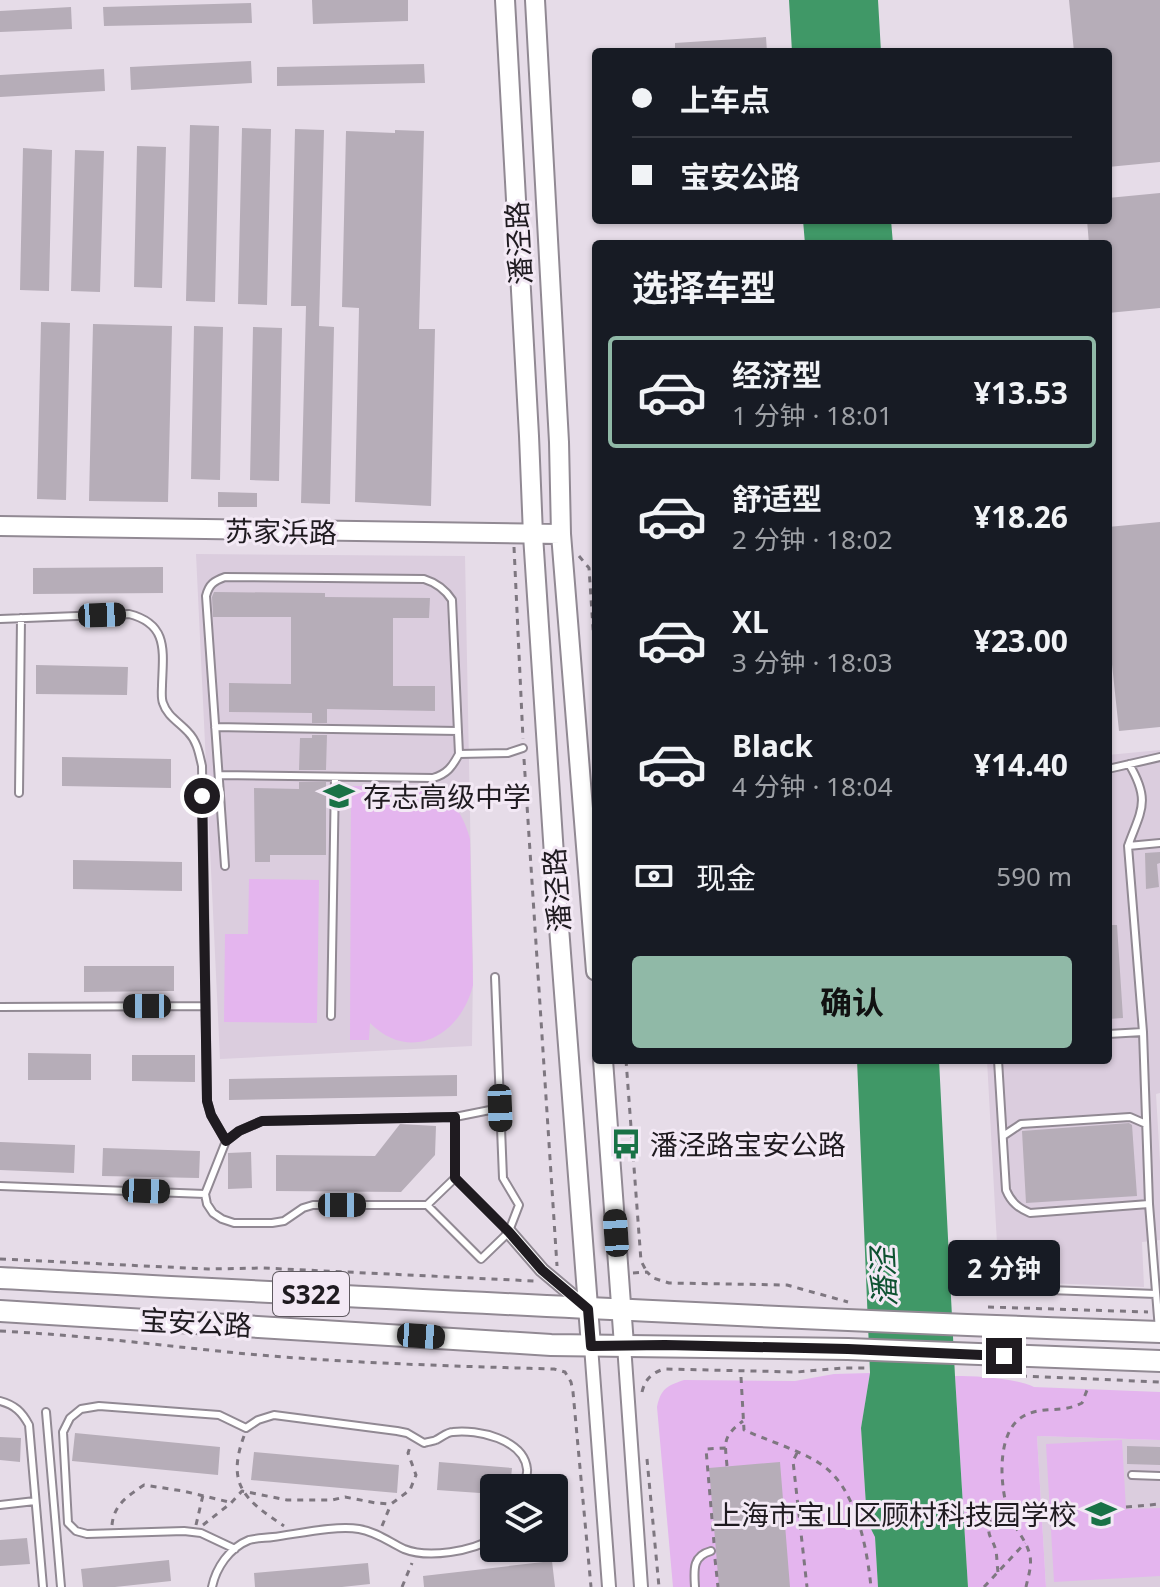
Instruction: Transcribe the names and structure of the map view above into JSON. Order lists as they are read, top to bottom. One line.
{"streets":{"main road":["潘泾路","苏家浜路","S322","宝安公路"]},"crossings":[["潘泾路","苏家浜路"],["潘泾路","宝安公路"]],"water":["潘泾"],"places":{"school or university":["存志高级中学","上海市宝山区顾村科技园学校"],"bus stop":["潘泾路宝安公路"]},"page":{"banner":["上车点","宝安公路"],"heading":"选择车型","list":[{"name":"经济型","note":"1 分钟 · 18:01","value":"¥13.53"},{"name":"舒适型","note":"2 分钟 · 18:02","value":"¥18.26"},{"name":"XL","note":"3 分钟 · 18:03","value":"¥23.00"},{"name":"Black","note":"4 分钟 · 18:04","value":"¥14.40"}],"pay":["现金","590 m"],"buttons":"确认","bubble":"2 分钟"}}
